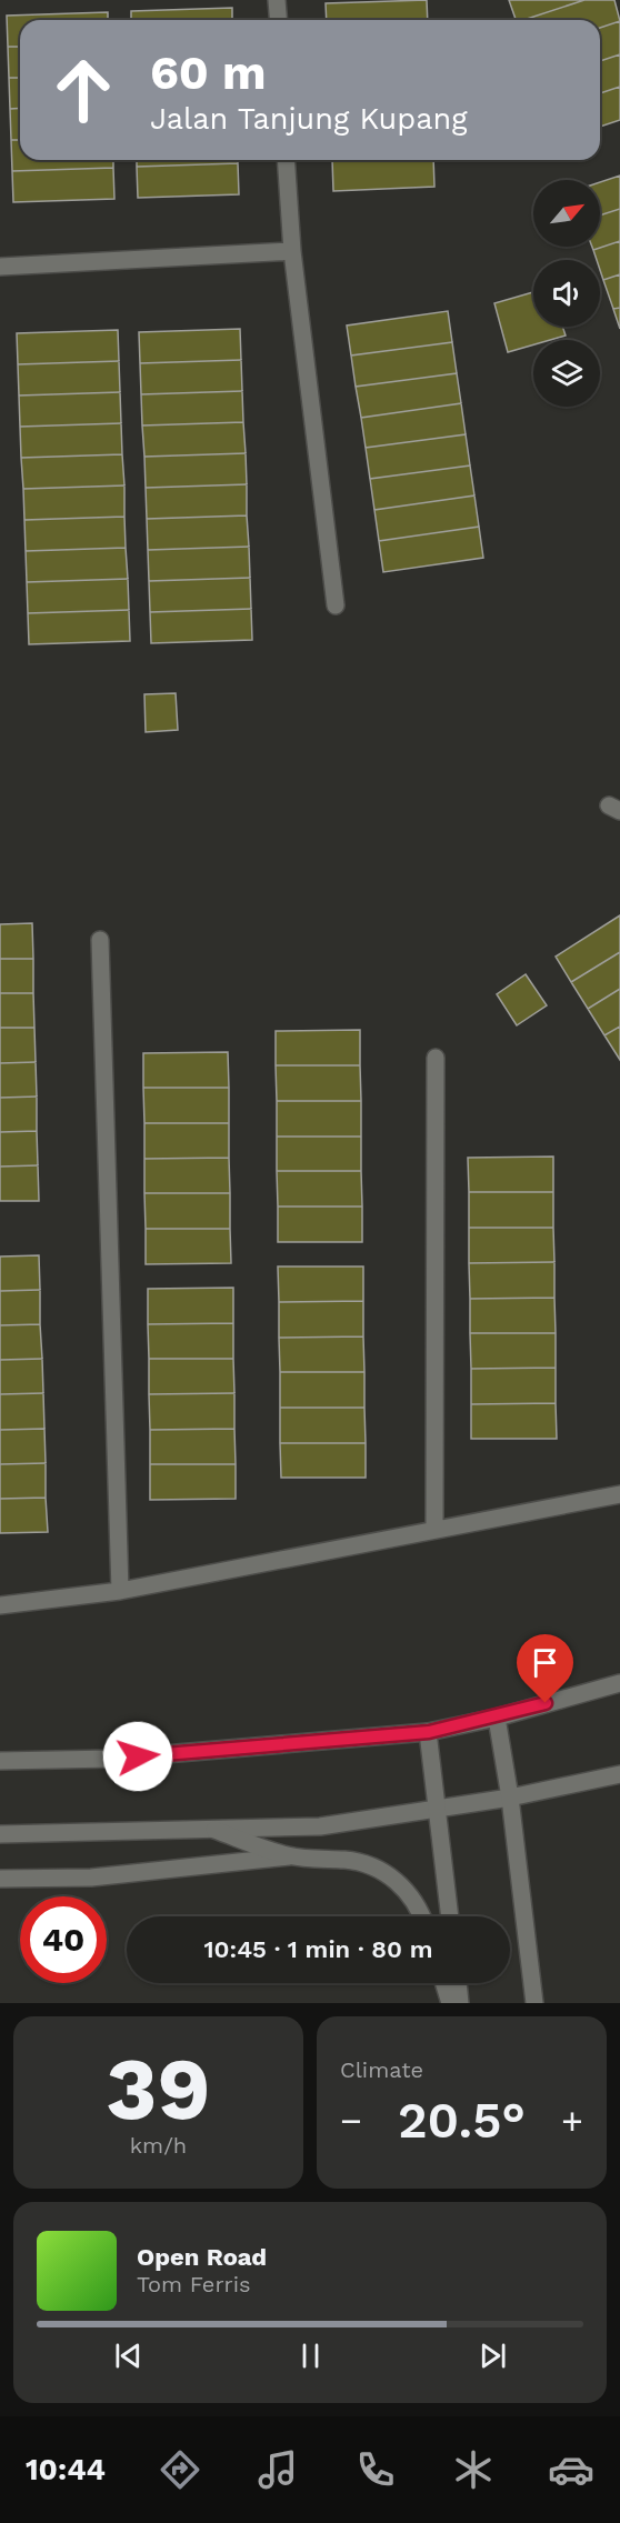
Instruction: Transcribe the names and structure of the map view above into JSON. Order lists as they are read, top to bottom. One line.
{"north":"top right","page":{"turn":["60 m","Jalan Tanjung Kupang"],"limit":"40","trip":"10:45 · 1 min · 80 m","tile":[["39","km/h"],"Climate"],"heat":["−","20.5°","+"],"song":["Open Road","Tom Ferris"],"tabs":"10:44"}}
